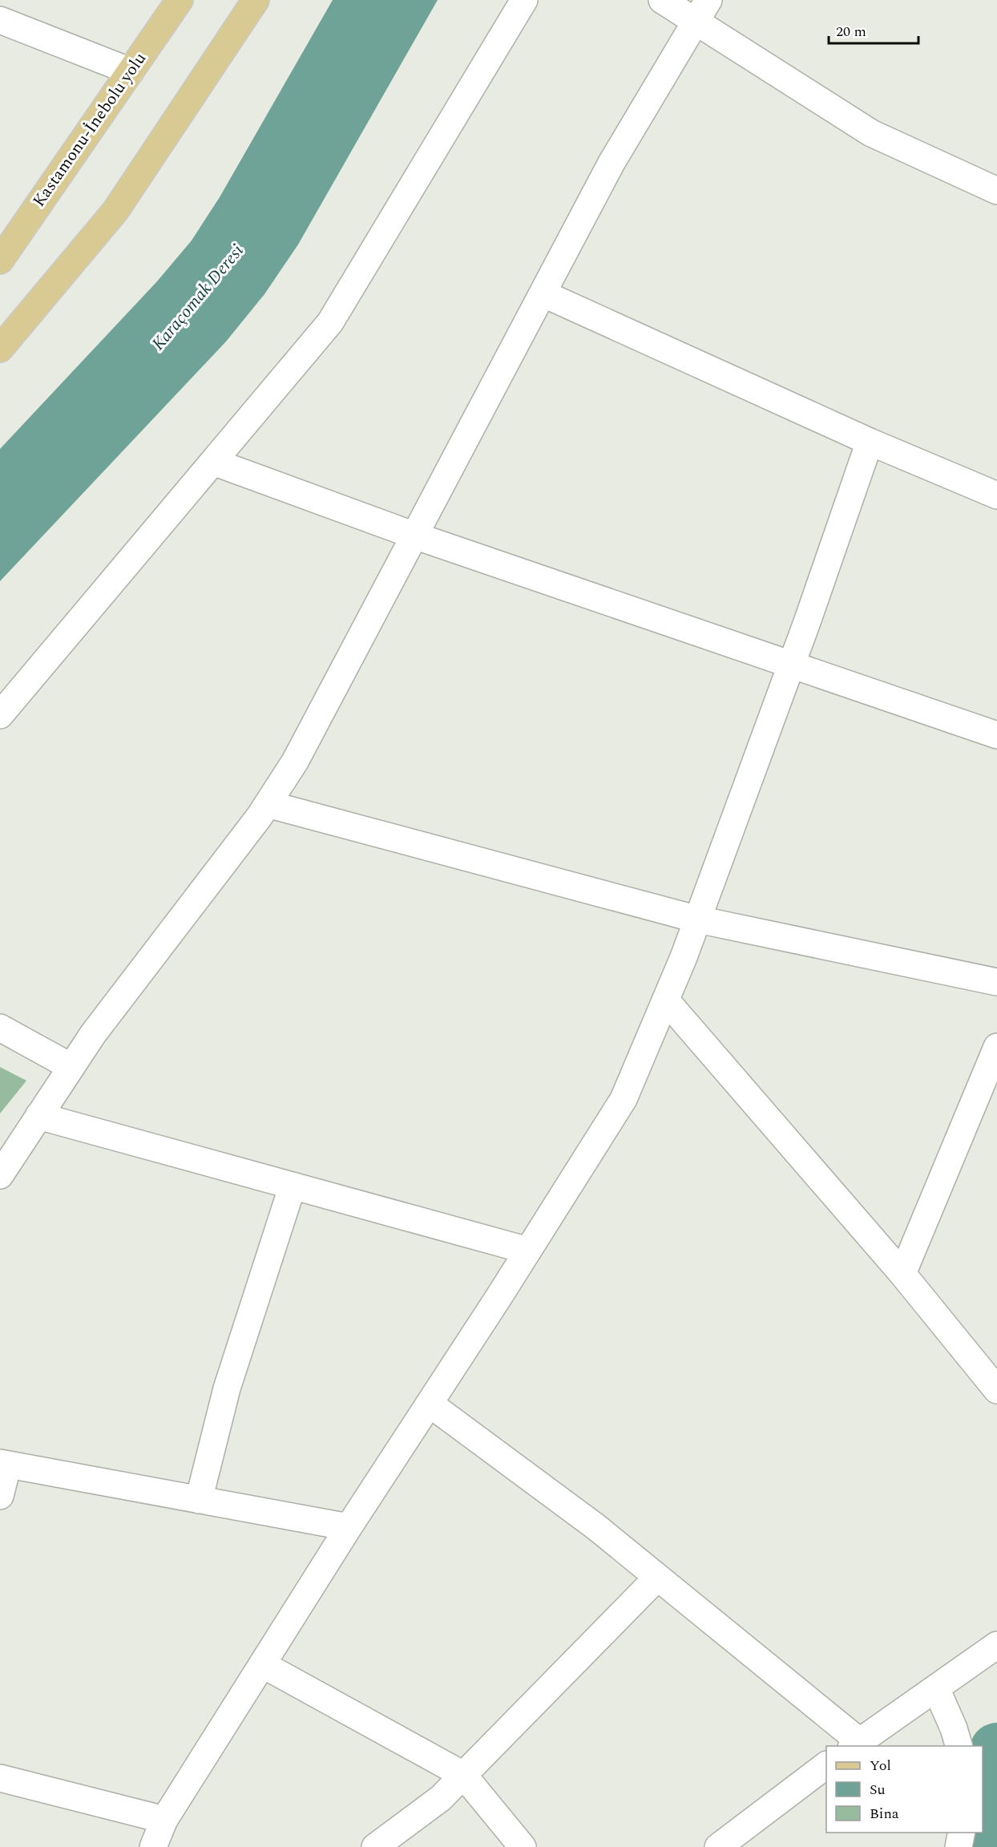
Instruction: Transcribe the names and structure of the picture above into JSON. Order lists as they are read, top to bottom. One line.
{"streets":{"main road":["Kastamonu-İnebolu yolu"]},"water":["Karaçomak Deresi"],"legend":["Yol","Su","Bina"],"scale_bar":"20 m"}
